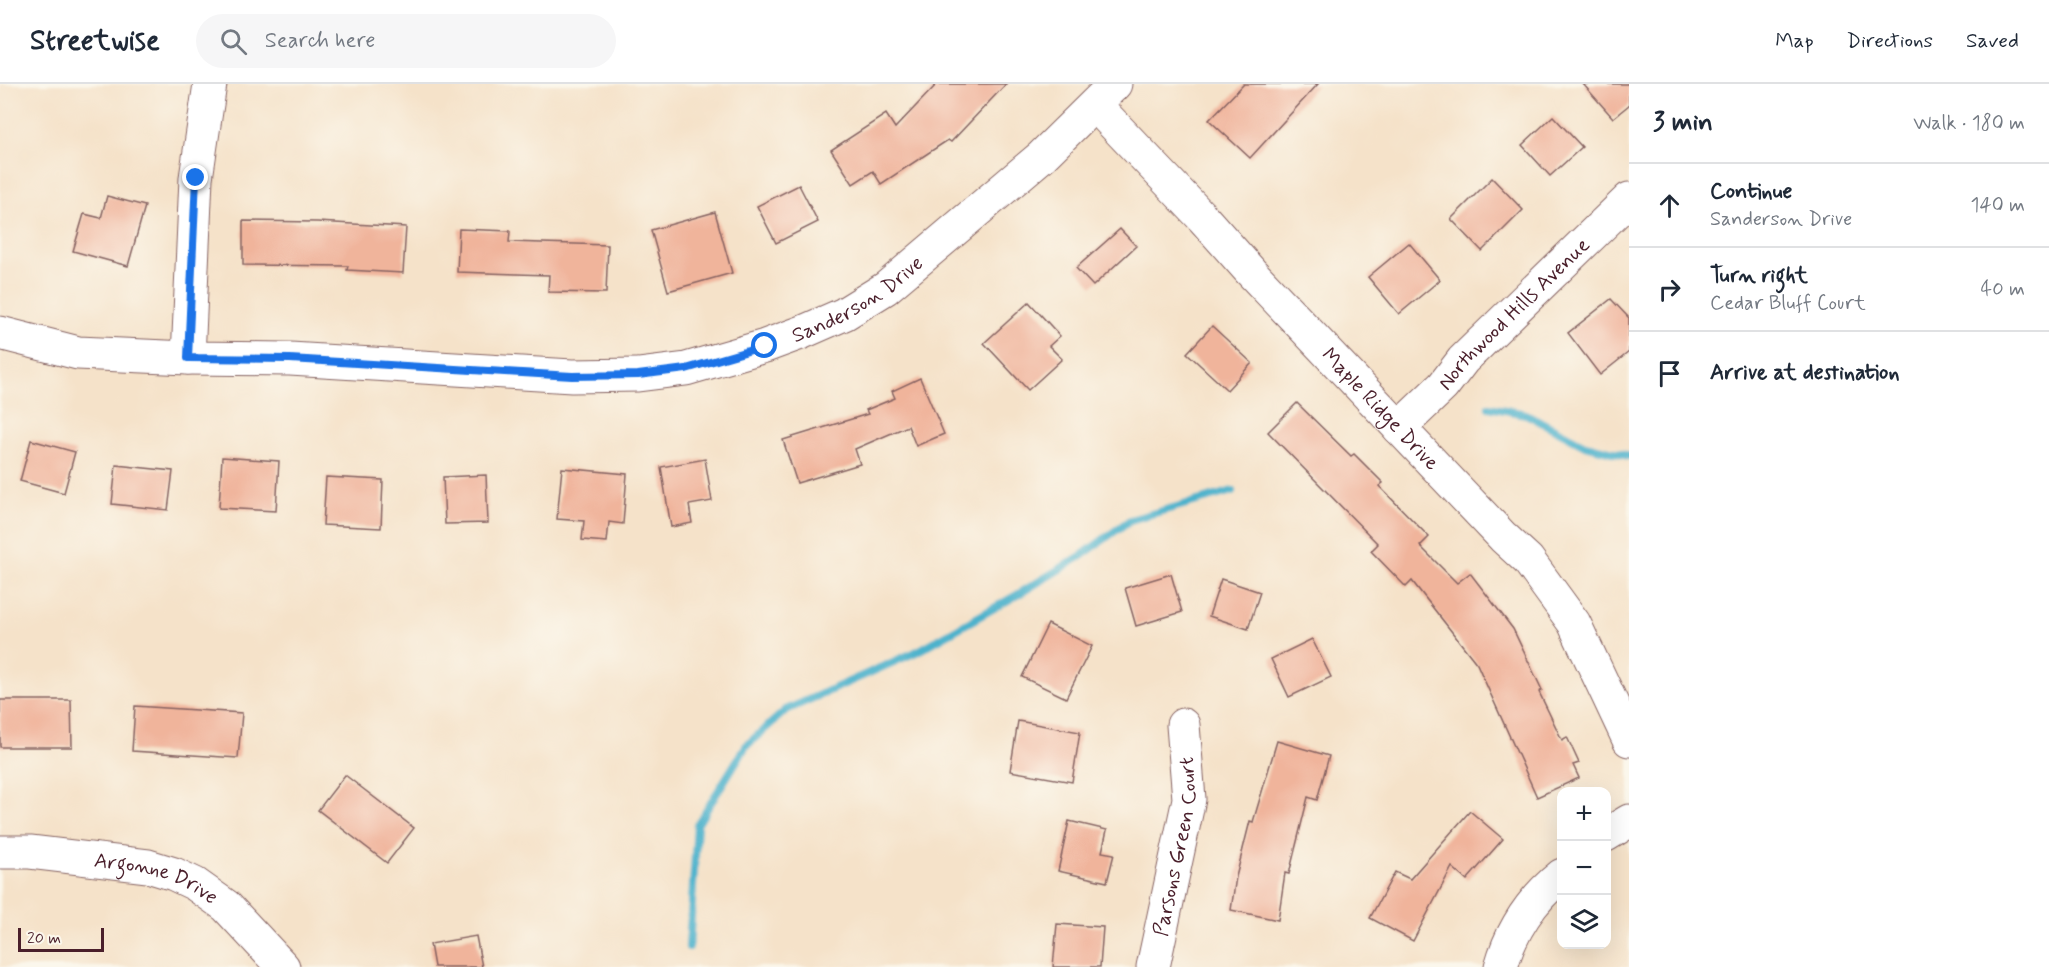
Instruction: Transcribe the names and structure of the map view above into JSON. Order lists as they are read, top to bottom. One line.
{"streets":{"street":["Sanderson Drive","Northwood Hills Avenue","Maple Ridge Drive","Parsons Green Court","Argonne Drive"]},"crossings":[["Sanderson Drive","Maple Ridge Drive"],["Northwood Hills Avenue","Maple Ridge Drive"]],"scale_bar":"20 m","page":{"header":"Streetwise","search":"Search here","nav":["Map","Directions","Saved"],"heading":["3 min","Walk · 180 m"],"list":[["Continue","Sanderson Drive","140 m"],["Turn right","Cedar Bluff Court","40 m"],"Arrive at destination"],"map_buttons":["+","−"],"scale":"20 m"}}
